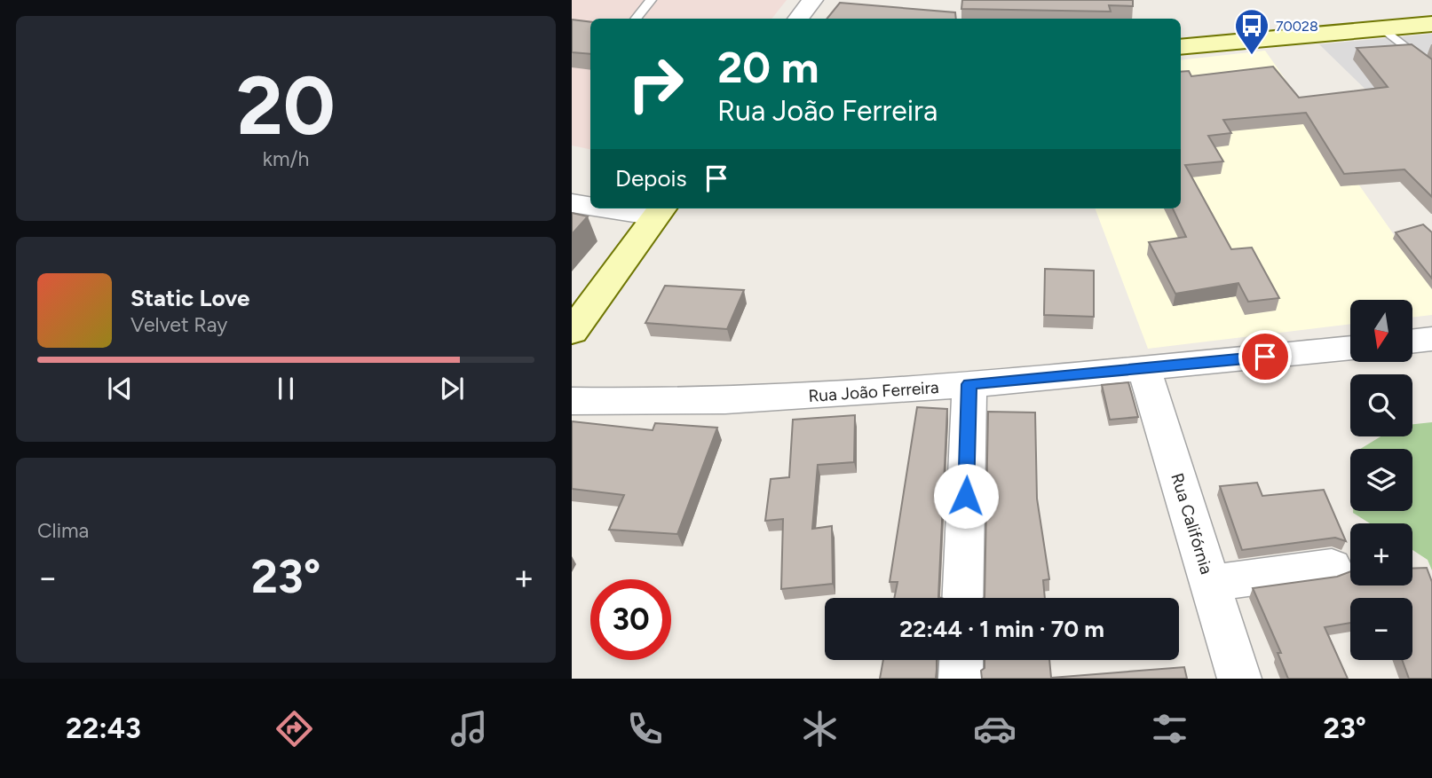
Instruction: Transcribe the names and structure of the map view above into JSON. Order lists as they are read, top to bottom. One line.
{"streets":{"street":["Rua João Ferreira","Rua Califórnia"]},"crossings":[["Rua João Ferreira","Rua Califórnia"]],"places":{"bus stop":["70028"]},"north":"bottom","page":{"tile":[["20","km/h"],"Clima"],"turn":["20 m","Rua João Ferreira"],"then":"Depois","song":["Static Love","Velvet Ray"],"map_buttons":["+","−"],"heat":["−","23°","+"],"limit":"30","trip":"22:44 · 1 min · 70 m","tabs":["22:43","23°"]}}
